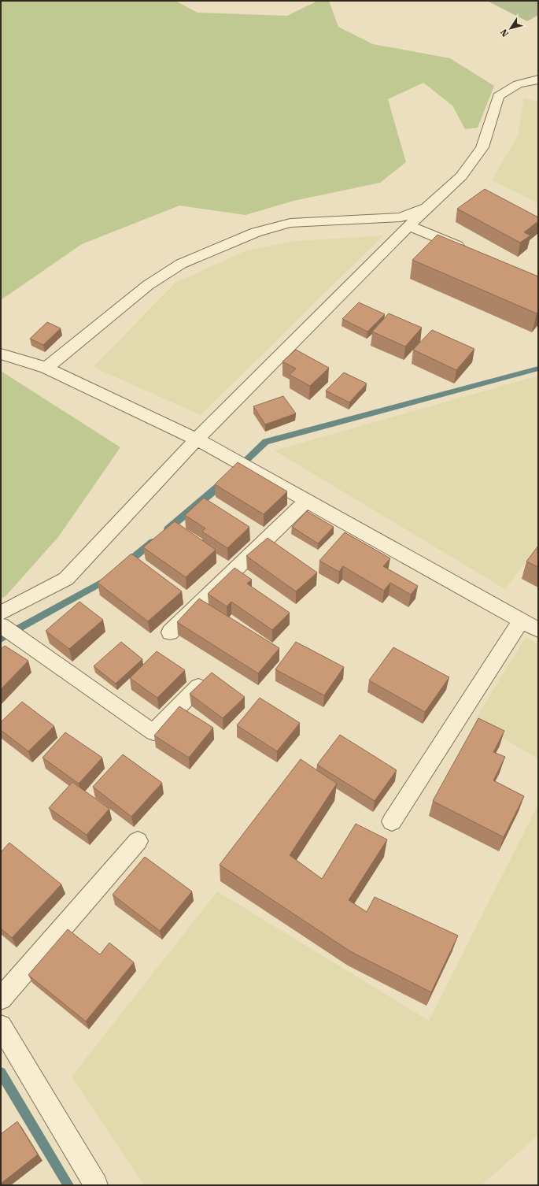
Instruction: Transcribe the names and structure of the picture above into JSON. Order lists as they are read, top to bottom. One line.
{"north":"bottom left"}
